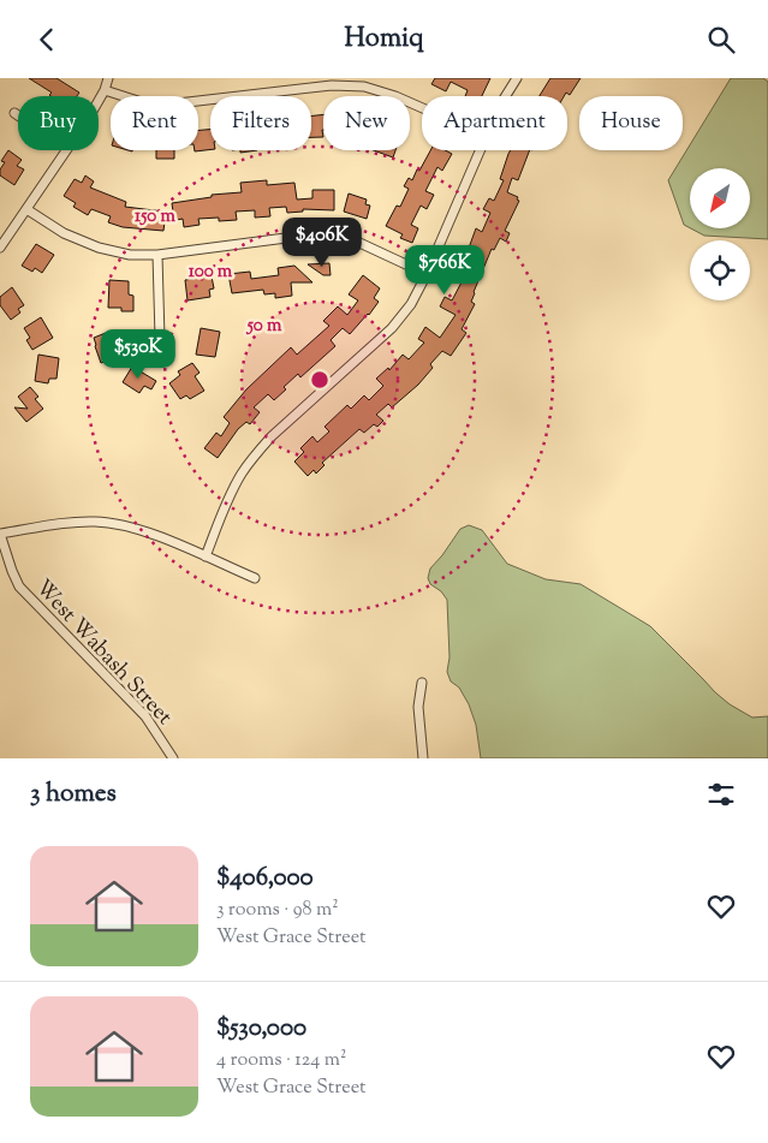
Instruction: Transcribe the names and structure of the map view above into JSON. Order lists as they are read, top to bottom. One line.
{"streets":{"street":["West Wabash Street"]},"north":"bottom left","page":{"header":"Homiq","chip":["Buy","Rent","Filters","New","Apartment","House"],"price":["$406K","$766K","$530K"],"heading":"3 homes","list":[{"name":"$406,000","note":"3 rooms · 98 m² · West Grace Street"},{"name":"$530,000","note":"4 rooms · 124 m² · West Grace Street"}]},"rings":["150 m","100 m","50 m"]}
